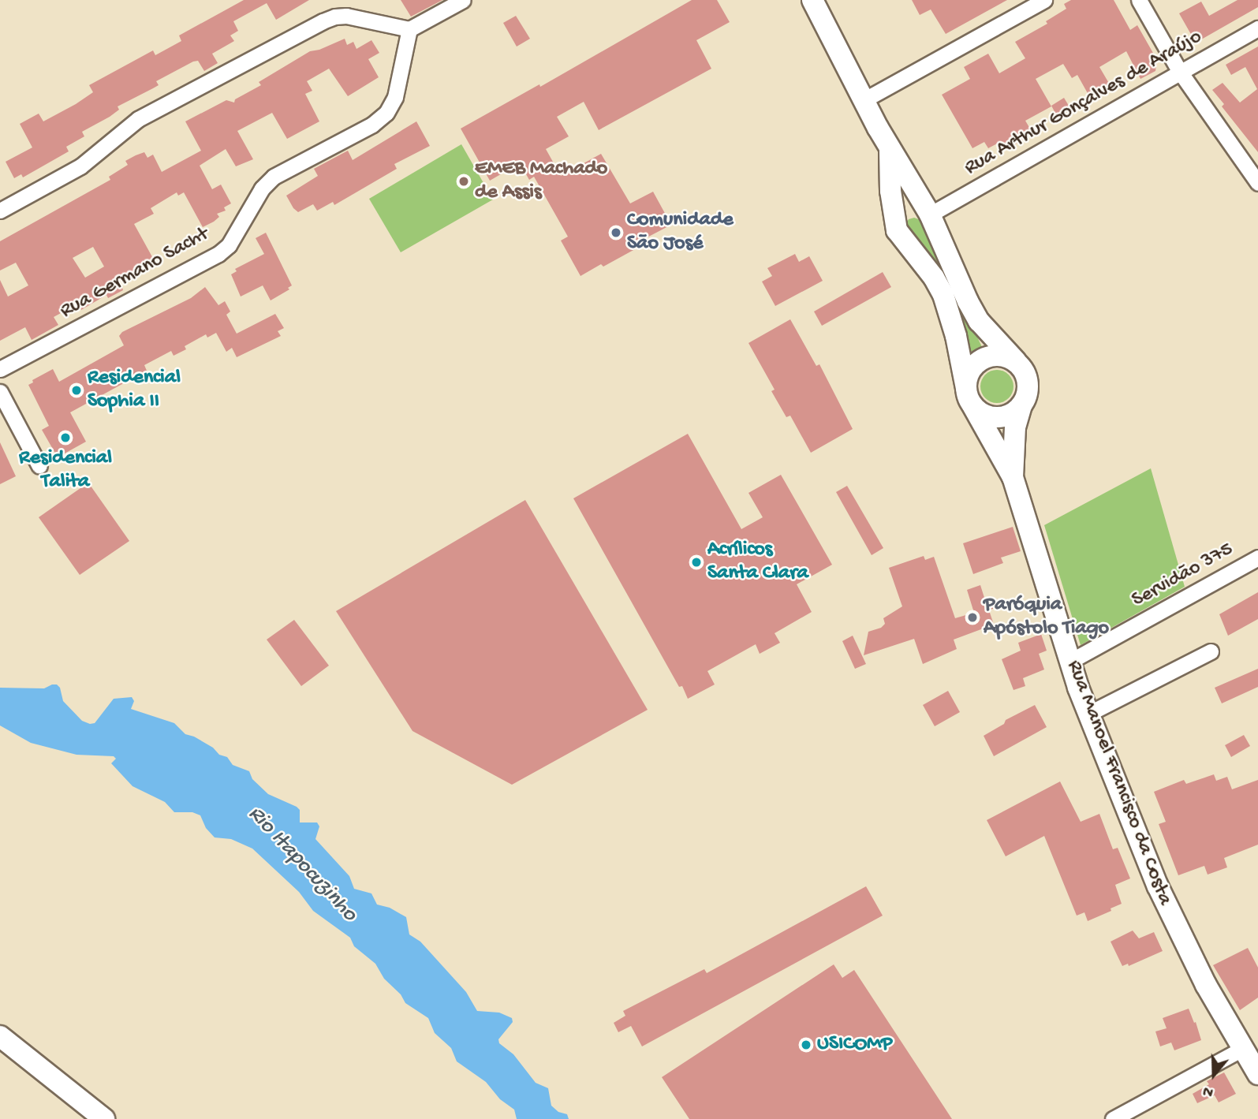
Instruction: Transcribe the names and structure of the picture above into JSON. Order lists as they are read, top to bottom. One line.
{"streets":{"main road":["Rua Manoel Francisco da Costa"],"street":["Rua Arthur Gonçalves de Araújo","Rua Germano Sacht","Servidão 375"]},"crossings":[["Servidão 375","Rua Manoel Francisco da Costa"]],"water":["Rio Itapocuzinho"],"places":["EMEB Machado de Assis","Comunidade São José","Residencial Sophia II","Residencial Talita","Acrílicos Santa Clara","Paróquia Apóstolo Tiago","USICOMP"],"north":"bottom"}
